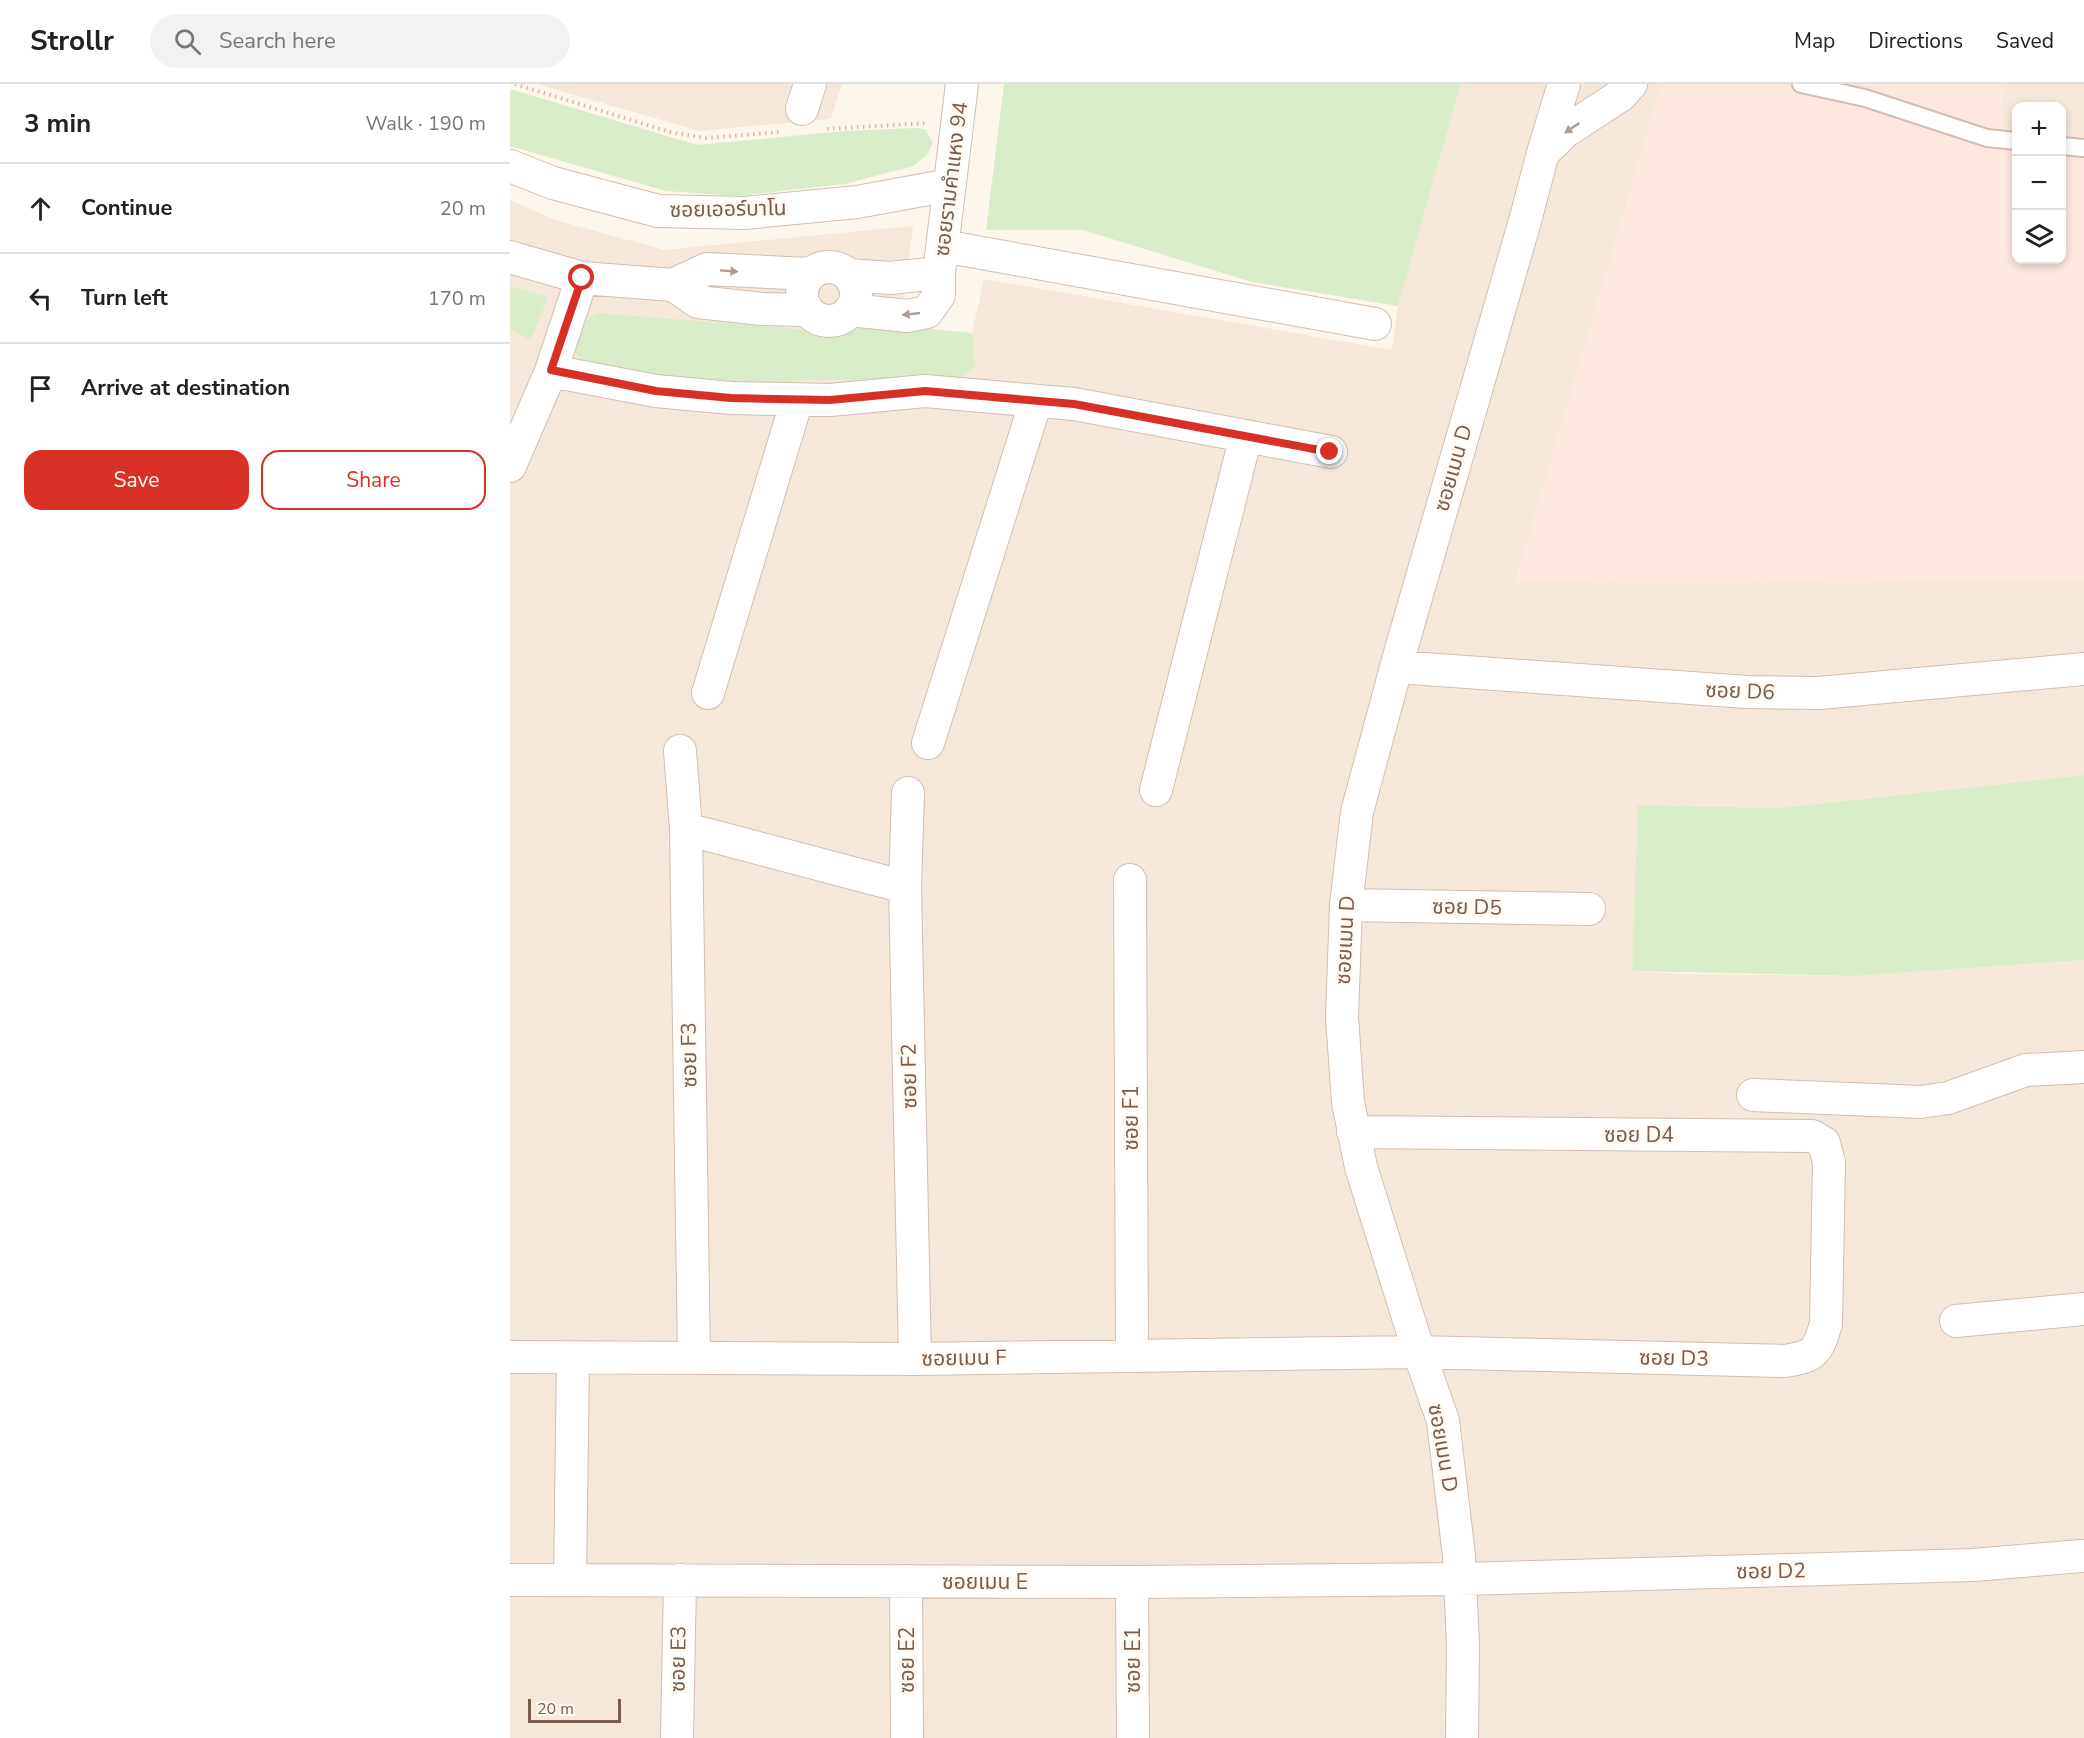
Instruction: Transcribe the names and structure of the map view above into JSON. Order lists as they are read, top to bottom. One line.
{"streets":{"street":["ซอยรามคําแหง 94","ซอยเออร์บาโน","ซอยเมน D","ซอย D6","ซอย D5","ซอย F3","ซอย F2","ซอย F1","ซอย D4","ซอยเมน F","ซอย D3","ซอย D2","ซอยเมน E","ซอย E3","ซอย E2","ซอย E1"]},"crossings":[["ซอยรามคําแหง 94","ซอยเออร์บาโน"],["ซอยเมน D","ซอย D6"],["ซอยเมน D","ซอย D5"],["ซอยเมน D","ซอย D4"],["ซอยเมน D","ซอยเมน F"],["ซอยเมน D","ซอย D3"],["ซอยเมน D","ซอย D2"],["ซอยเมน D","ซอยเมน E"],["ซอย F3","ซอยเมน F"],["ซอย F2","ซอยเมน F"],["ซอย F1","ซอยเมน F"],["ซอย D4","ซอย D3"],["ซอยเมน F","ซอย D3"],["ซอย D2","ซอยเมน E"],["ซอยเมน E","ซอย E3"],["ซอยเมน E","ซอย E2"],["ซอยเมน E","ซอย E1"]],"scale_bar":"20 m","page":{"header":"Strollr","search":"Search here","nav":["Map","Directions","Saved"],"heading":["3 min","Walk · 190 m"],"map_buttons":["+","−"],"list":[["Continue","20 m"],["Turn left","170 m"],"Arrive at destination"],"buttons":["Save","Share"],"scale":"20 m"}}
